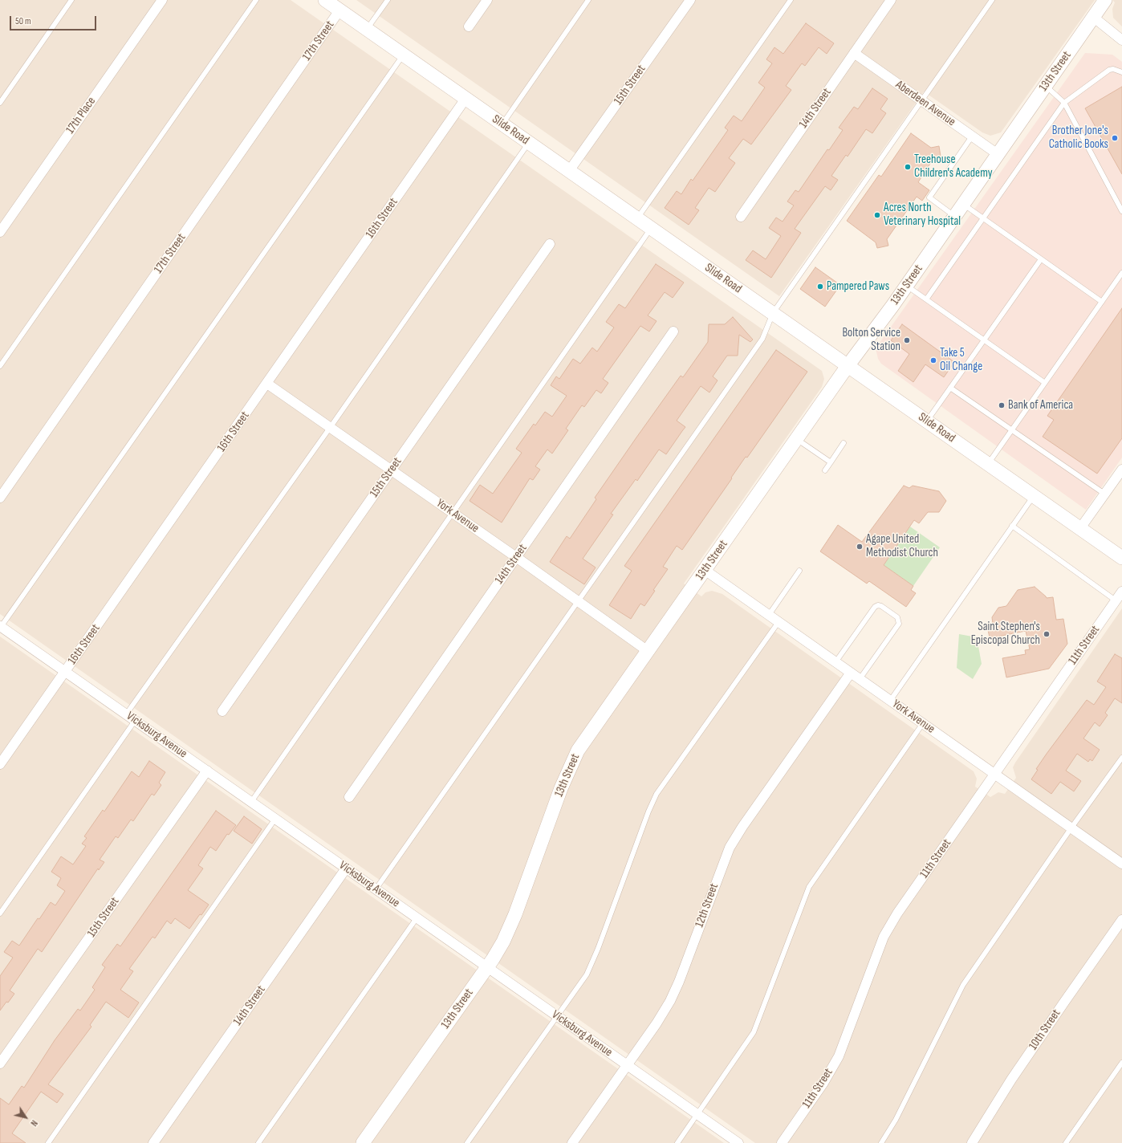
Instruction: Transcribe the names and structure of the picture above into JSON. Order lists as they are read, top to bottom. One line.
{"streets":{"street":["17th Street","13th Street","15th Street","Aberdeen Avenue","14th Street","17th Place","Slide Road","16th Street","York Avenue","11th Street","Vicksburg Avenue","12th Street","10th Street"]},"crossings":[["17th Street","Slide Road"],["13th Street","Aberdeen Avenue"],["13th Street","Slide Road"],["13th Street","York Avenue"],["13th Street","Vicksburg Avenue"],["15th Street","Slide Road"],["15th Street","York Avenue"],["15th Street","Vicksburg Avenue"],["Aberdeen Avenue","14th Street"],["14th Street","York Avenue"],["14th Street","Vicksburg Avenue"],["Slide Road","16th Street"],["16th Street","York Avenue"],["16th Street","Vicksburg Avenue"],["York Avenue","11th Street"],["York Avenue","12th Street"],["Vicksburg Avenue","12th Street"]],"places":["Brother Jone's Catholic Books","Treehouse Children's Academy","Acres North Veterinary Hospital","Pampered Paws","Bolton Service Station","Take 5 Oil Change","Bank of America","Agape United Methodist Church","Saint Stephen's Episcopal Church"],"scale_bar":"50 m","north":"bottom right"}
